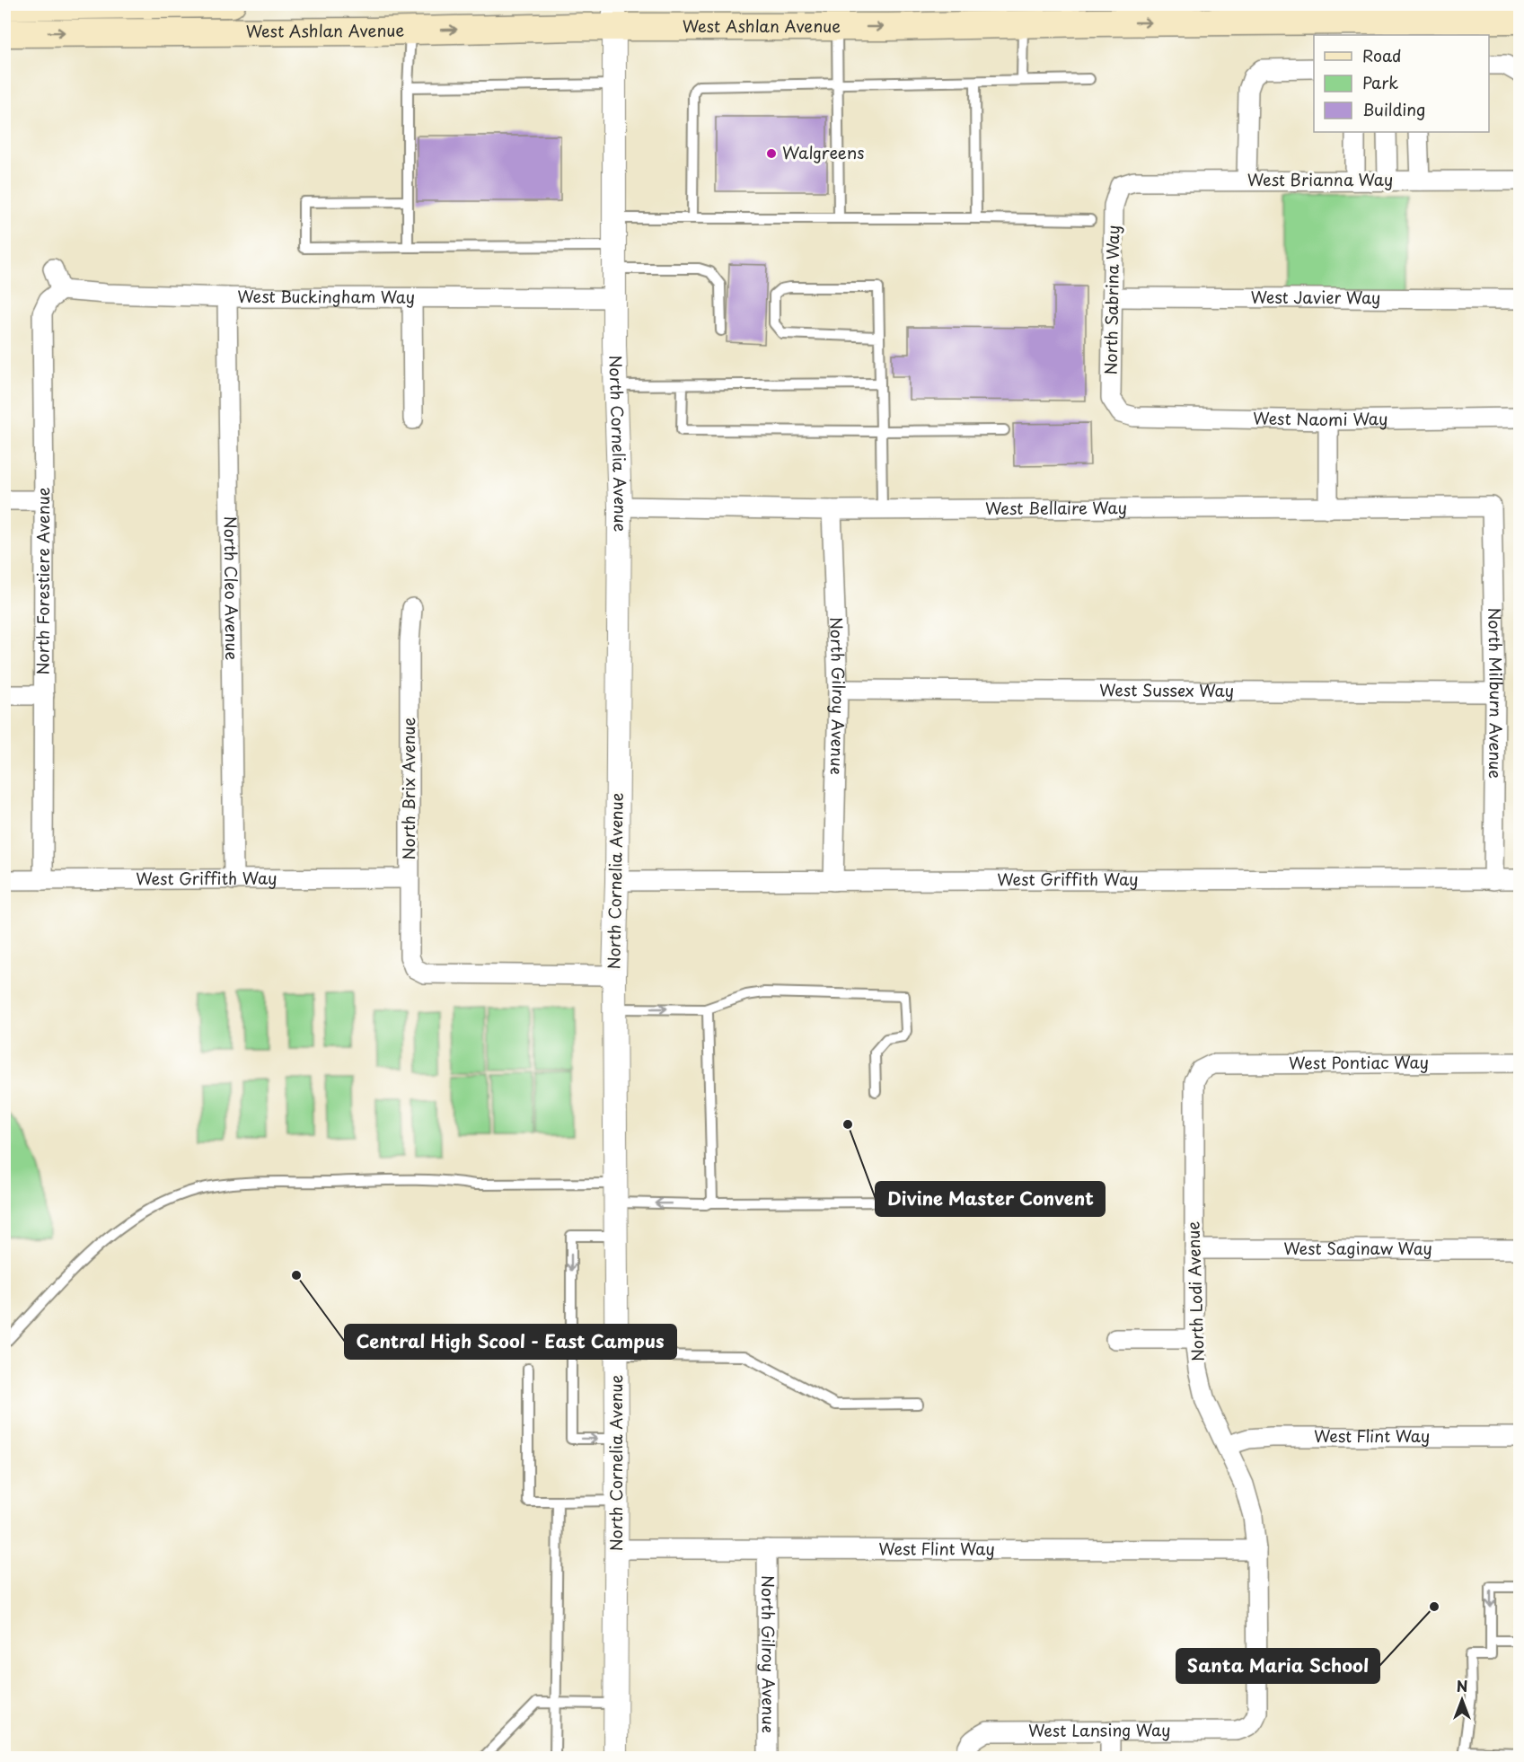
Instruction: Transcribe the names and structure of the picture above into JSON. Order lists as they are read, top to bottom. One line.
{"streets":{"main road":["West Ashlan Avenue"],"street":["West Brianna Way","West Buckingham Way","West Javier Way","North Sabrina Way","West Naomi Way","North Cornelia Avenue","West Bellaire Way","North Forestiere Avenue","North Cleo Avenue","West Sussex Way","North Milburn Avenue","North Gilroy Avenue","North Brix Avenue","West Griffith Way","West Pontiac Way","West Saginaw Way","North Lodi Avenue","West Flint Way","West Lansing Way"]},"crossings":[["West Ashlan Avenue","North Cornelia Avenue"],["West Brianna Way","North Sabrina Way"],["West Buckingham Way","North Cornelia Avenue"],["West Buckingham Way","North Forestiere Avenue"],["West Buckingham Way","North Cleo Avenue"],["West Javier Way","North Sabrina Way"],["North Sabrina Way","West Naomi Way"],["North Cornelia Avenue","West Bellaire Way"],["North Cornelia Avenue","North Brix Avenue"],["North Cornelia Avenue","West Griffith Way"],["North Cornelia Avenue","West Flint Way"],["West Bellaire Way","North Milburn Avenue"],["West Bellaire Way","North Gilroy Avenue"],["North Forestiere Avenue","West Griffith Way"],["North Cleo Avenue","West Griffith Way"],["West Sussex Way","North Milburn Avenue"],["West Sussex Way","North Gilroy Avenue"],["North Milburn Avenue","West Griffith Way"],["North Gilroy Avenue","West Griffith Way"],["North Gilroy Avenue","West Flint Way"],["North Brix Avenue","West Griffith Way"],["West Pontiac Way","North Lodi Avenue"],["West Saginaw Way","North Lodi Avenue"],["North Lodi Avenue","West Flint Way"],["North Lodi Avenue","West Lansing Way"]],"one_way":["West Ashlan Avenue"],"places":["Walgreens","Divine Master Convent","Central High Scool - East Campus","Santa Maria School"],"legend":["Road","Park","Building"],"north":"top"}
